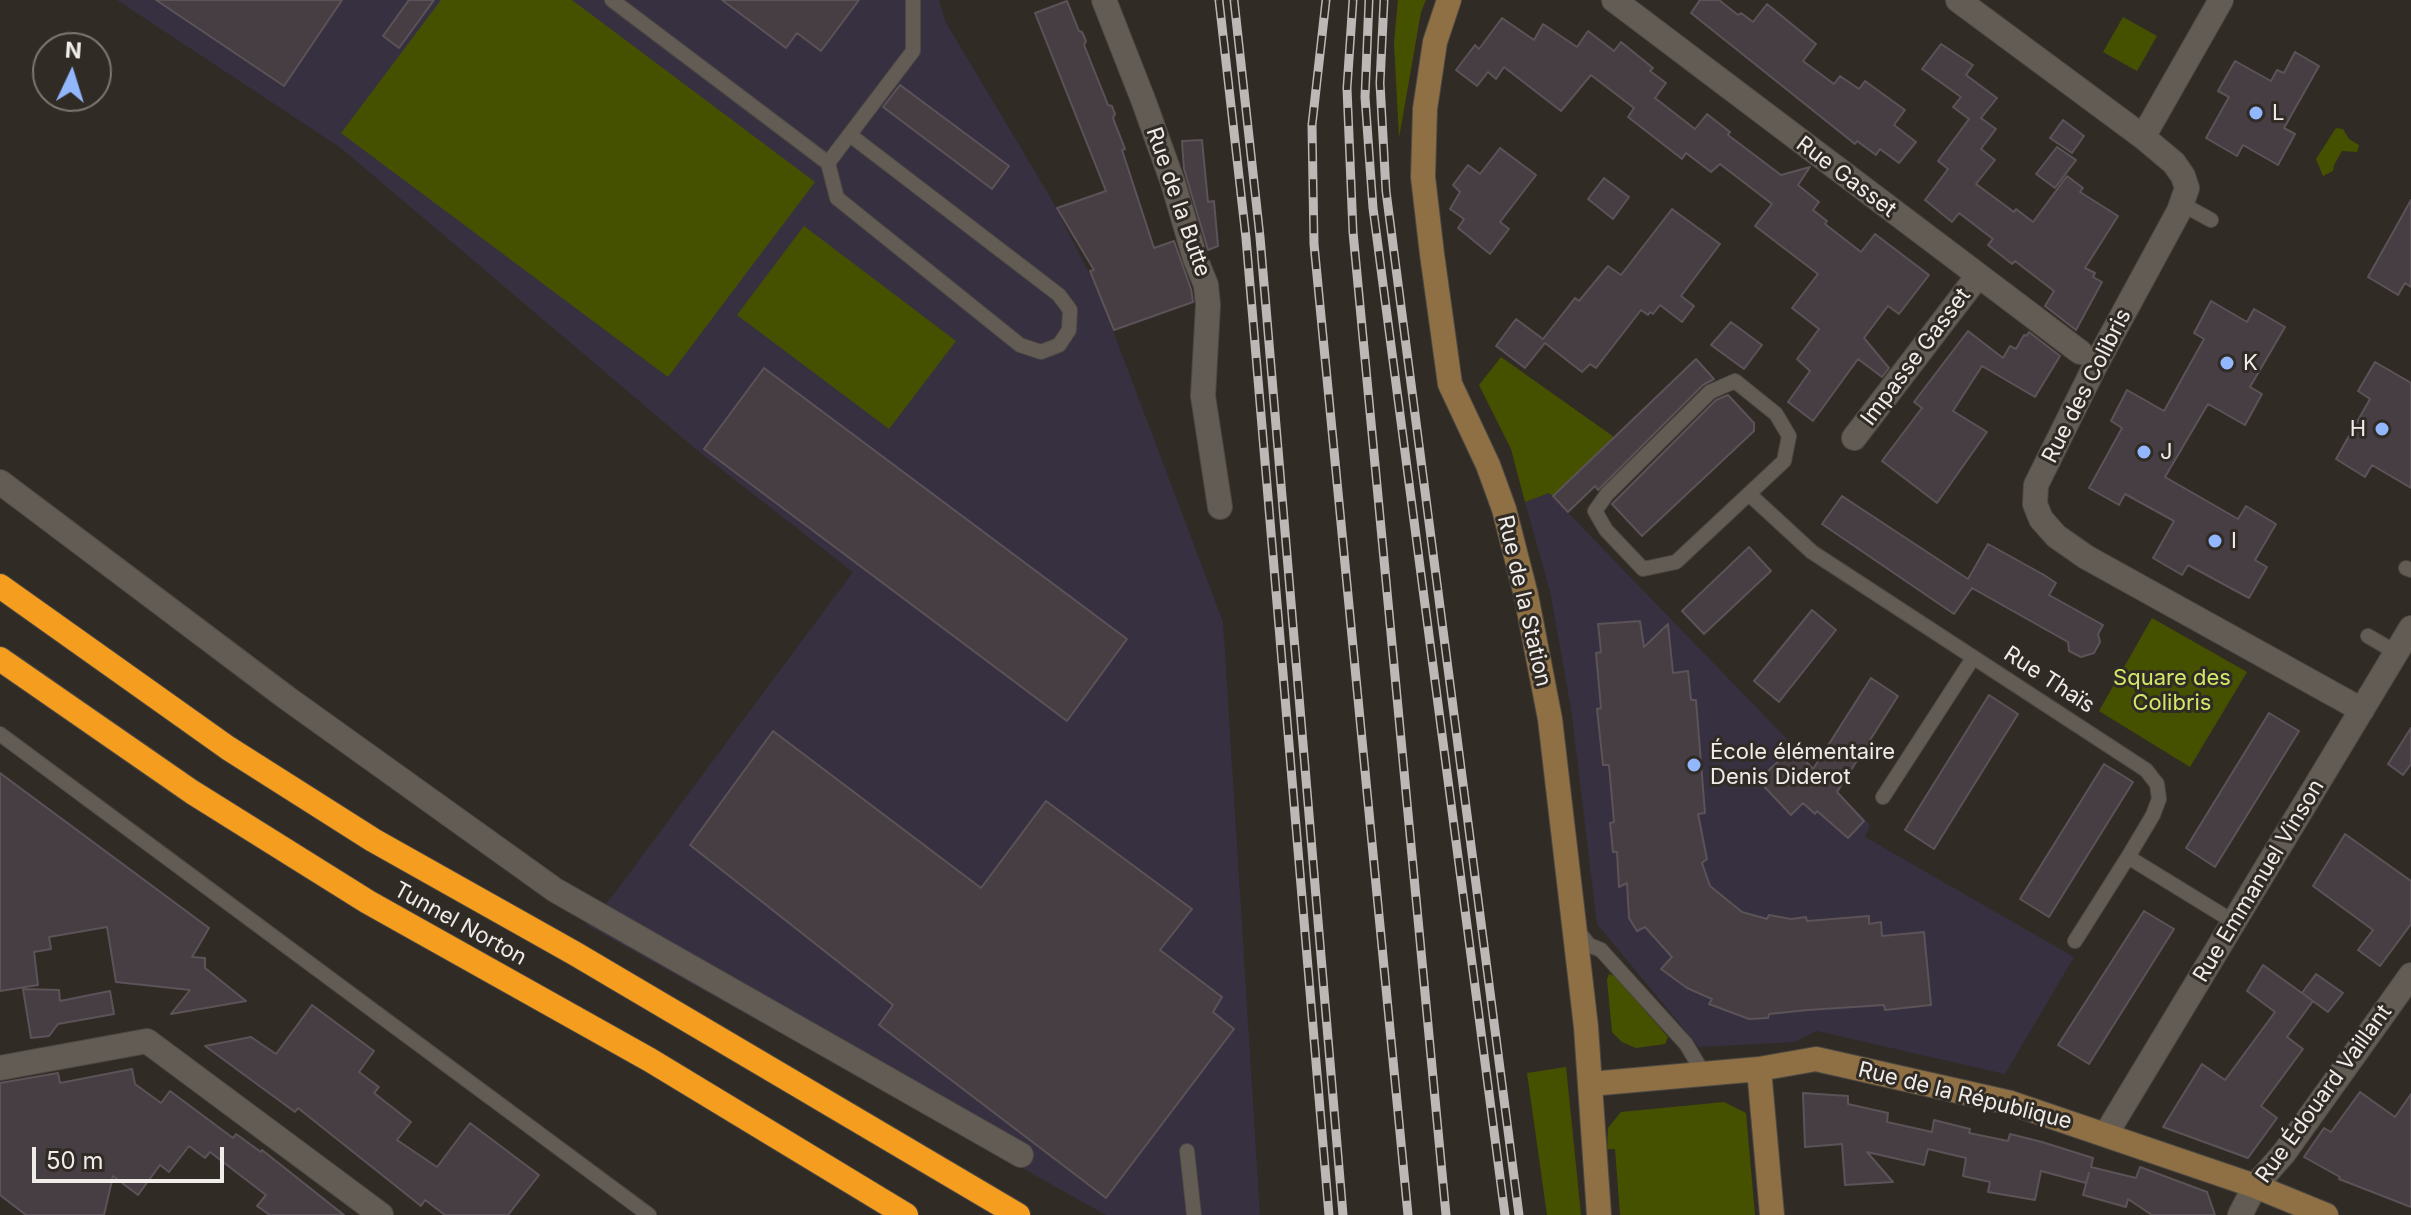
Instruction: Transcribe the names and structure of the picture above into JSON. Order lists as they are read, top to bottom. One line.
{"streets":{"highway":["Tunnel Norton"],"street":["Rue Gasset","Rue de la Butte","Impasse Gasset","Rue des Colibris","Rue de la Station","Rue Emmanuel Vinson","Rue Édouard Vaillant","Rue de la République"],"lane":["Rue Thaïs"]},"crossings":[["Rue Gasset","Impasse Gasset"],["Rue des Colibris","Rue Emmanuel Vinson"],["Rue de la Station","Rue de la République"],["Rue Emmanuel Vinson","Rue de la République"],["Rue Édouard Vaillant","Rue de la République"]],"parks":["Square des Colibris"],"places":["L","K","H","J","I","École élémentaire Denis Diderot"],"scale_bar":"50 m","north":"top"}
